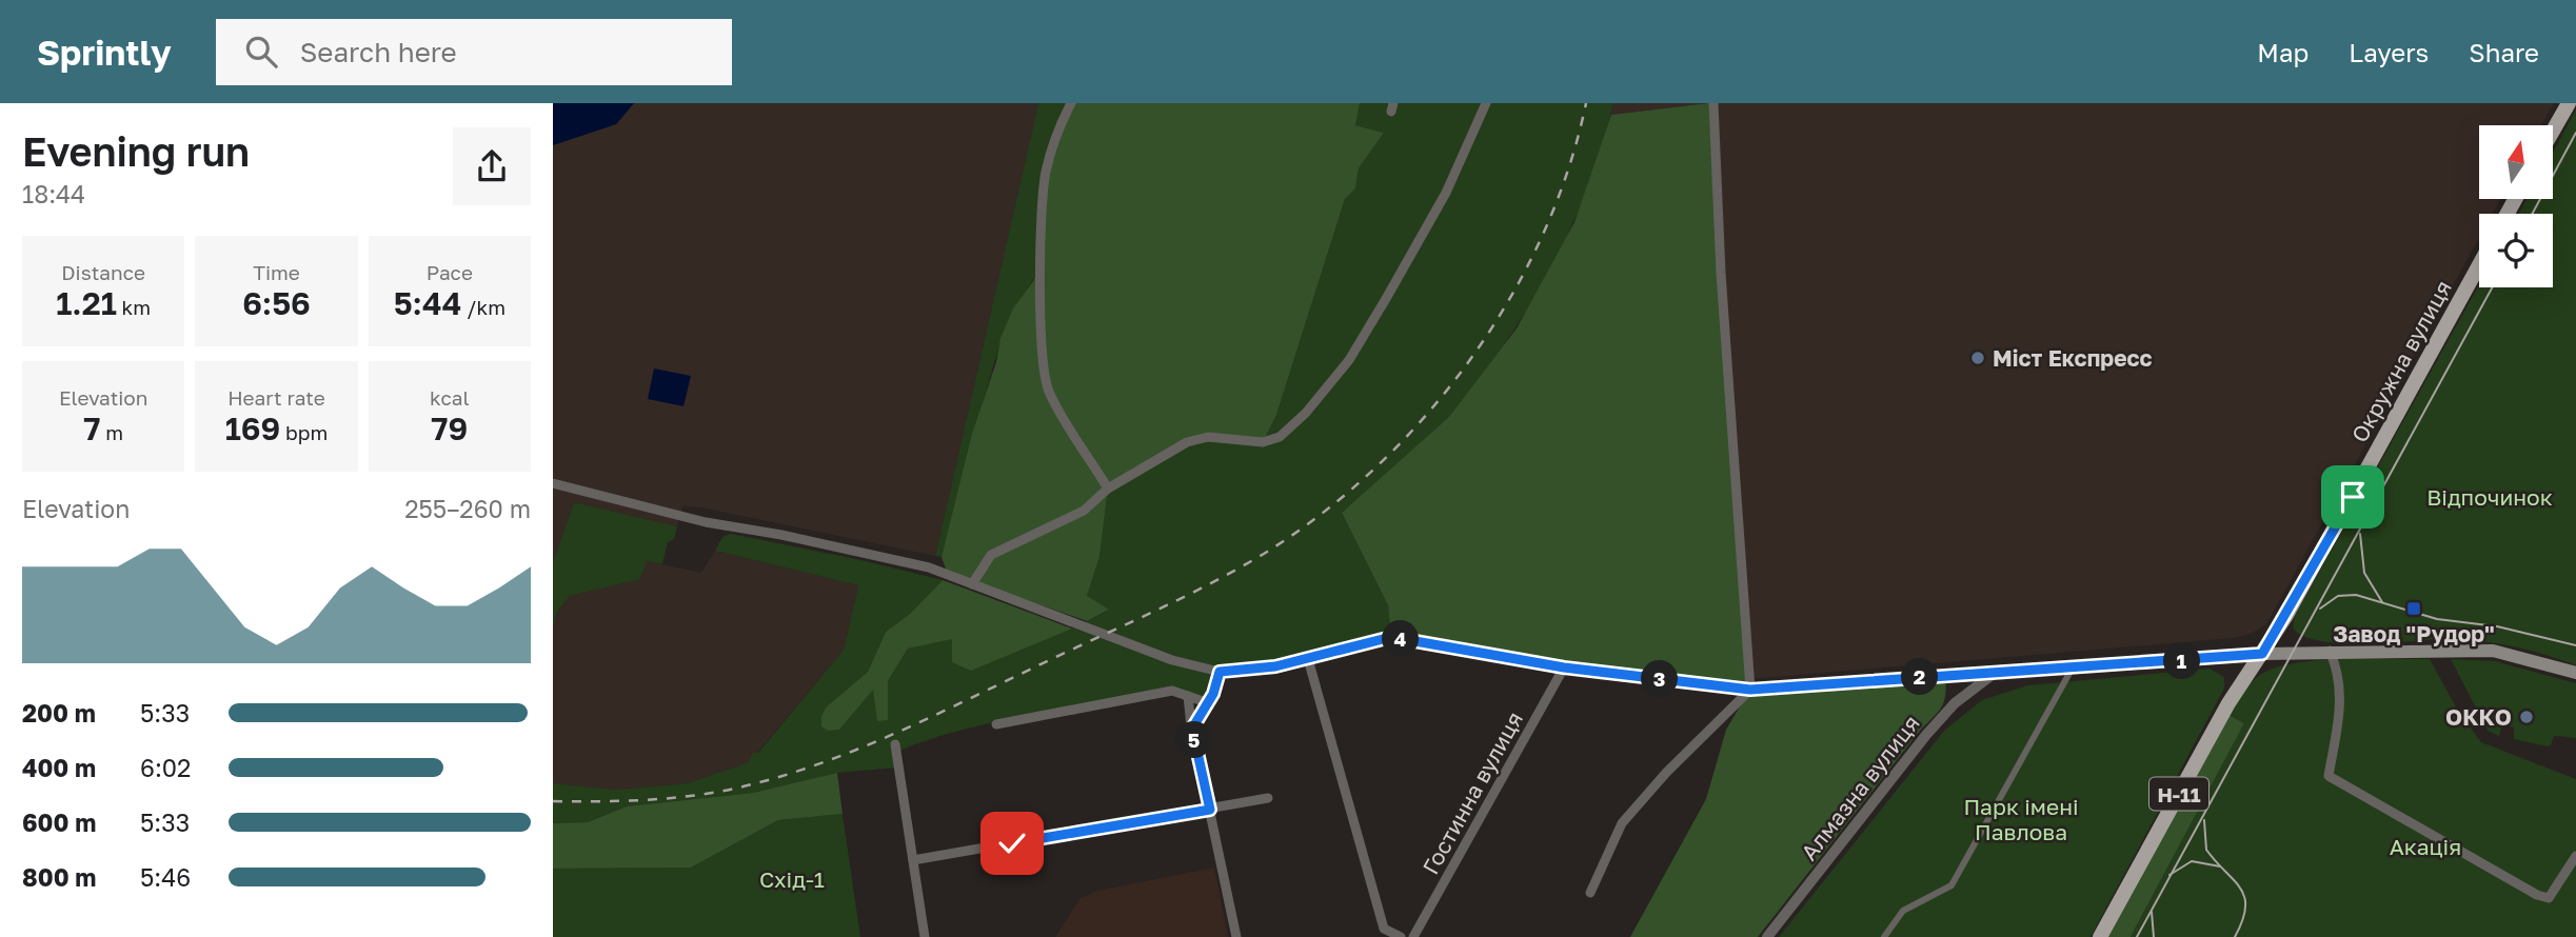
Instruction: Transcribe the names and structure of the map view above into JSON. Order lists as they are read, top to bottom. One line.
{"streets":{"main road":["Окружна вулиця","Н-11"],"street":["Алмазна вулиця","Гостинна вулиця"]},"crossings":[["Окружна вулиця","Н-11"]],"parks":["Відпочинок","Парк імені Павлова","Акація","Схід-1"],"places":{"other":["Міст Експресс","ОККО"],"transit":["Завод \"Рудор\""]},"north":"top","page":{"header":"Sprintly","search":"Search here","nav":["Map","Layers","Share"],"heading":["Evening run","18:44"],"stats":[["Distance","1.21 km"],["Time","6:56"],["Pace","5:44 /km"],["Elevation","7 m"],["Heart rate","169 bpm"],["kcal","79"]],"chart":["Elevation","255–260 m"],"pins":["4","1","2","3","5"],"list":[{"name":"200 m","note":"5:33"},{"name":"400 m","note":"6:02"},{"name":"600 m","note":"5:33"},{"name":"800 m","note":"5:46"}]}}
